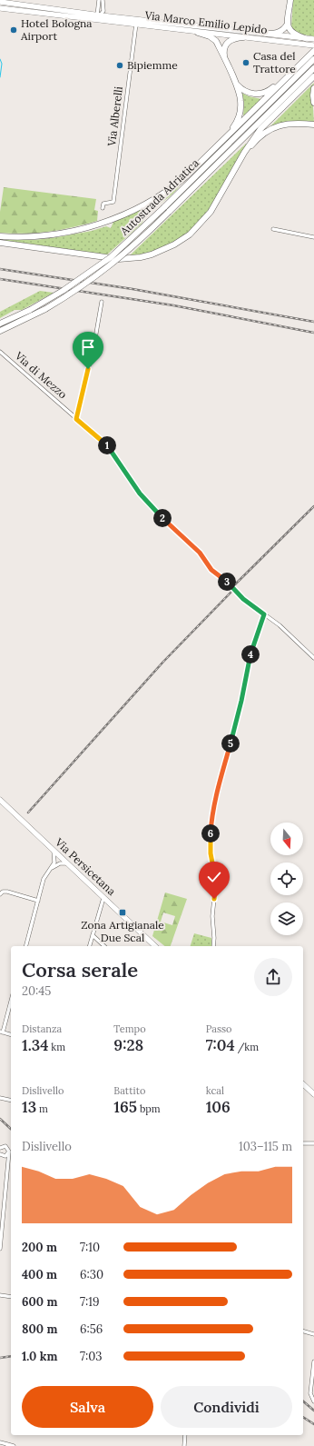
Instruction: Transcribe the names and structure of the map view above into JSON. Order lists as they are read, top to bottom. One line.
{"streets":{"highway":["Autostrada Adriatica"],"main road":["Via Marco Emilio Lepido","Via Persicetana"],"street":["Via Alberelli","Via di Mezzo"]},"crossings":[["Via Marco Emilio Lepido","Via Alberelli"]],"places":{"other":["Hotel Bologna Airport","Casa del Trattore","Bipiemme"],"transit":["Zona Artigianale Due Scal"]},"north":"bottom","page":{"pins":["1","2","3","4","5","6"],"heading":["Corsa serale","20:45"],"stats":[["Distanza","1.34 km"],["Tempo","9:28"],["Passo","7:04 /km"],["Dislivello","13 m"],["Battito","165 bpm"],["kcal","106"]],"chart":["Dislivello","103–115 m"],"list":[{"name":"200 m","note":"7:10"},{"name":"400 m","note":"6:30"},{"name":"600 m","note":"7:19"},{"name":"800 m","note":"6:56"},{"name":"1.0 km","note":"7:03"}],"buttons":["Salva","Condividi"]}}
